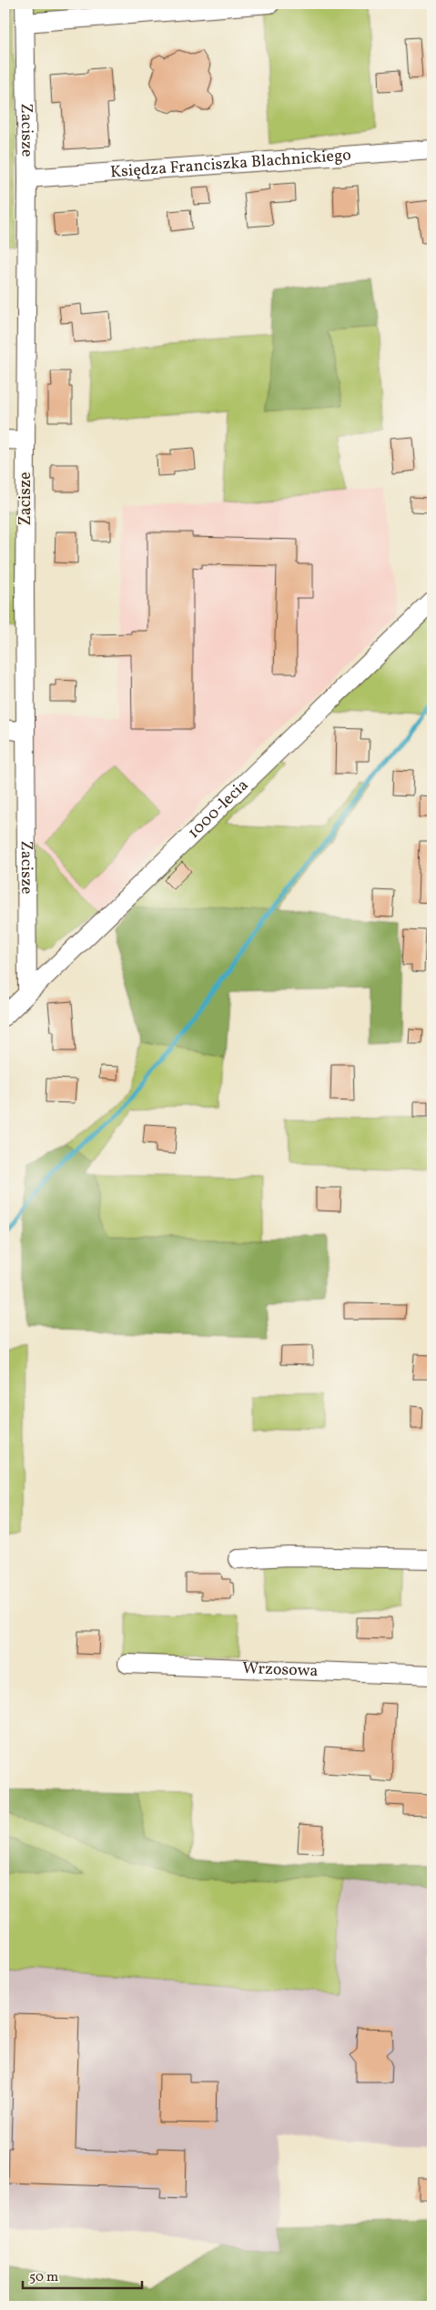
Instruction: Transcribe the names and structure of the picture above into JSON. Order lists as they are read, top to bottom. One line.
{"streets":{"street":["Zacisze","Księdza Franciszka Blachnickiego","1000-lecia","Wrzosowa"]},"crossings":[["Zacisze","Księdza Franciszka Blachnickiego"],["Zacisze","1000-lecia"]],"scale_bar":"50 m"}
